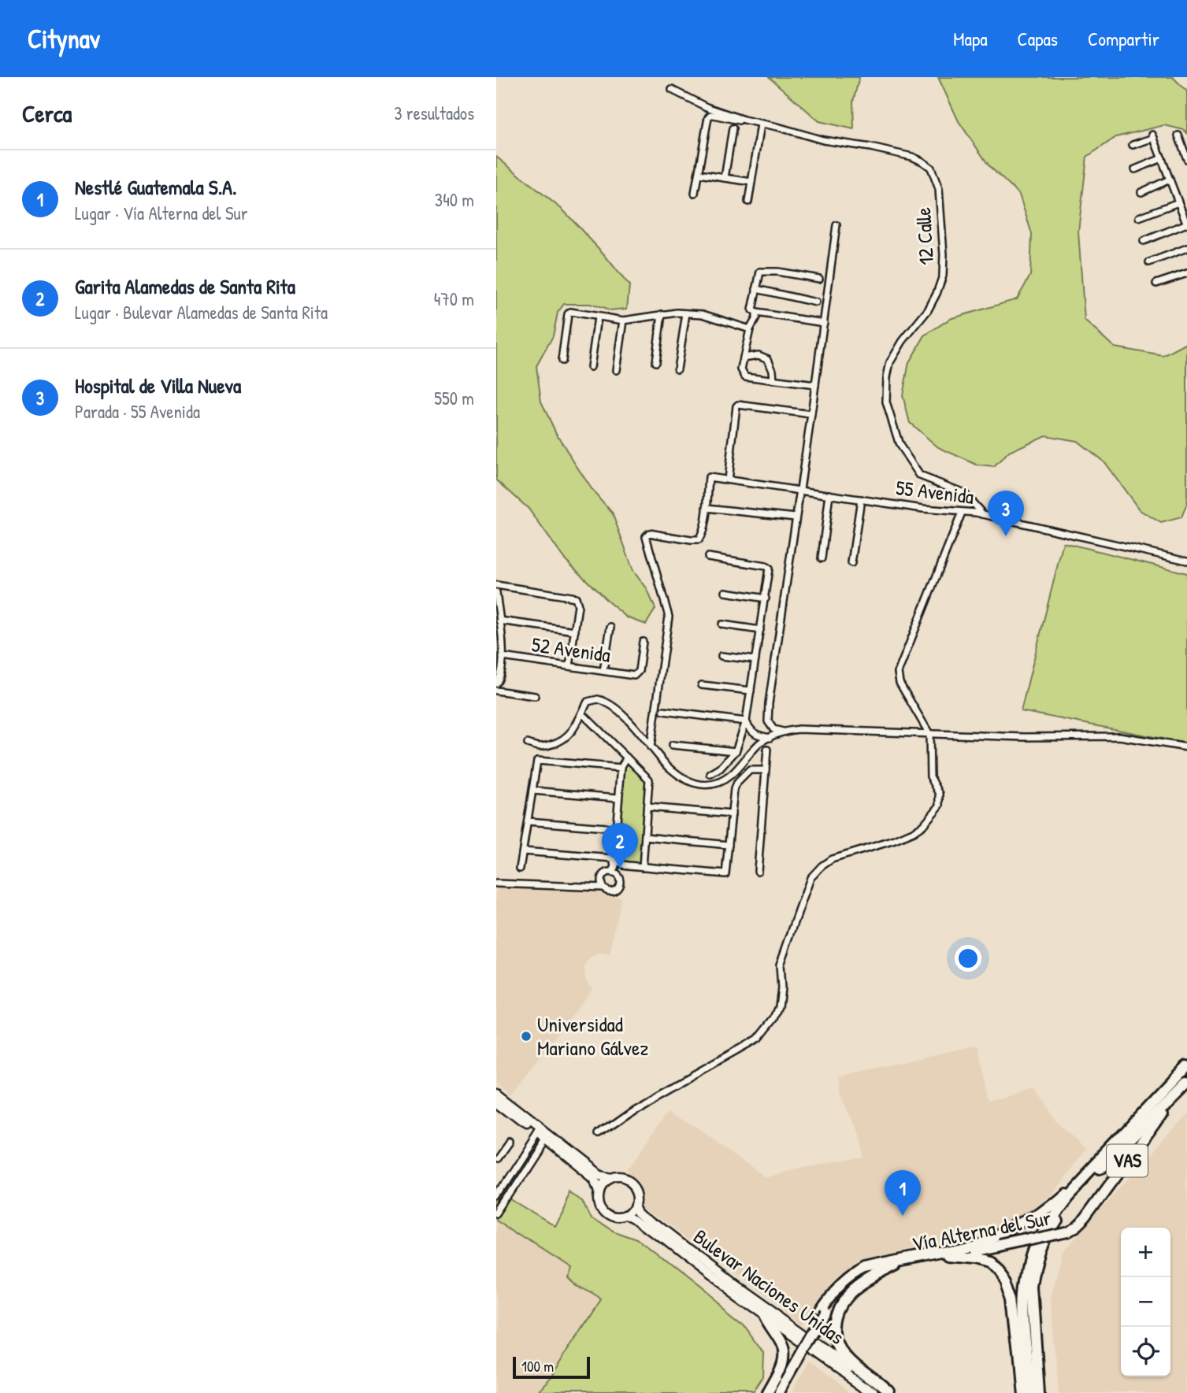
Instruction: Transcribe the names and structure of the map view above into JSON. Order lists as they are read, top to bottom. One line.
{"streets":{"highway":["VAS","Vía Alterna del Sur"],"main road":["Bulevar Naciones Unidas"],"street":["12 Calle","55 Avenida","52 Avenida"]},"crossings":[["12 Calle","55 Avenida"]],"places":["Universidad Mariano Gálvez"],"scale_bar":"100 m","page":{"header":"Citynav","nav":["Mapa","Capas","Compartir"],"heading":["Cerca","3 resultados"],"list":[{"mark":"1","name":"Nestlé Guatemala S.A.","note":"Lugar · Vía Alterna del Sur","value":"340 m"},{"mark":"2","name":"Garita Alamedas de Santa Rita","note":"Lugar · Bulevar Alamedas de Santa Rita","value":"470 m"},{"mark":"3","name":"Hospital de Villa Nueva","note":"Parada · 55 Avenida","value":"550 m"}],"pins":["3","2","1"],"map_buttons":["+","−"],"scale":"100 m"}}
